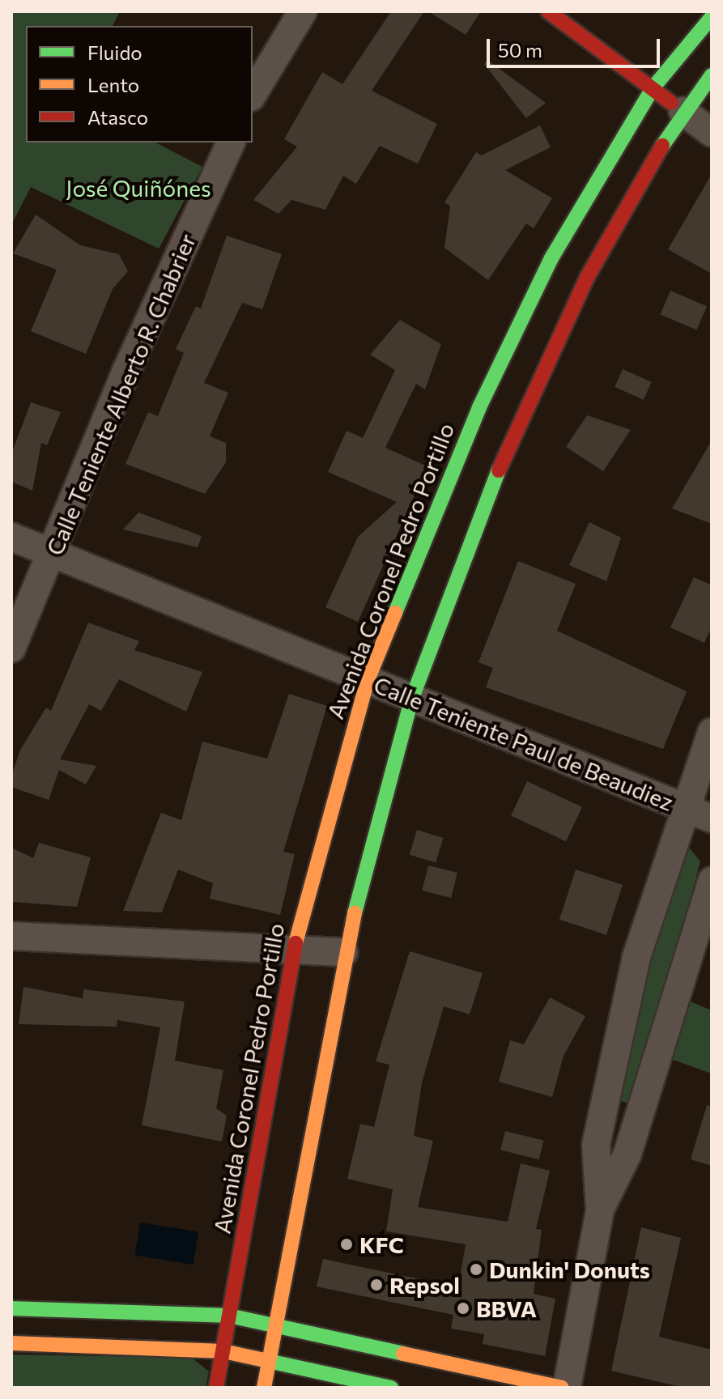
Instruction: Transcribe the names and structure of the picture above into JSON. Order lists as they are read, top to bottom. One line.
{"streets":{"main road":["Avenida Coronel Pedro Portillo"],"street":["Calle Teniente Alberto R. Chabrier","Calle Teniente Paul de Beaudiez"]},"crossings":[["Calle Teniente Alberto R. Chabrier","Calle Teniente Paul de Beaudiez"],["Avenida Coronel Pedro Portillo","Calle Teniente Paul de Beaudiez"]],"parks":["José Quiñónes"],"places":["KFC","Dunkin' Donuts","Repsol","BBVA"],"legend":["Fluido","Lento","Atasco"],"scale_bar":"50 m"}
